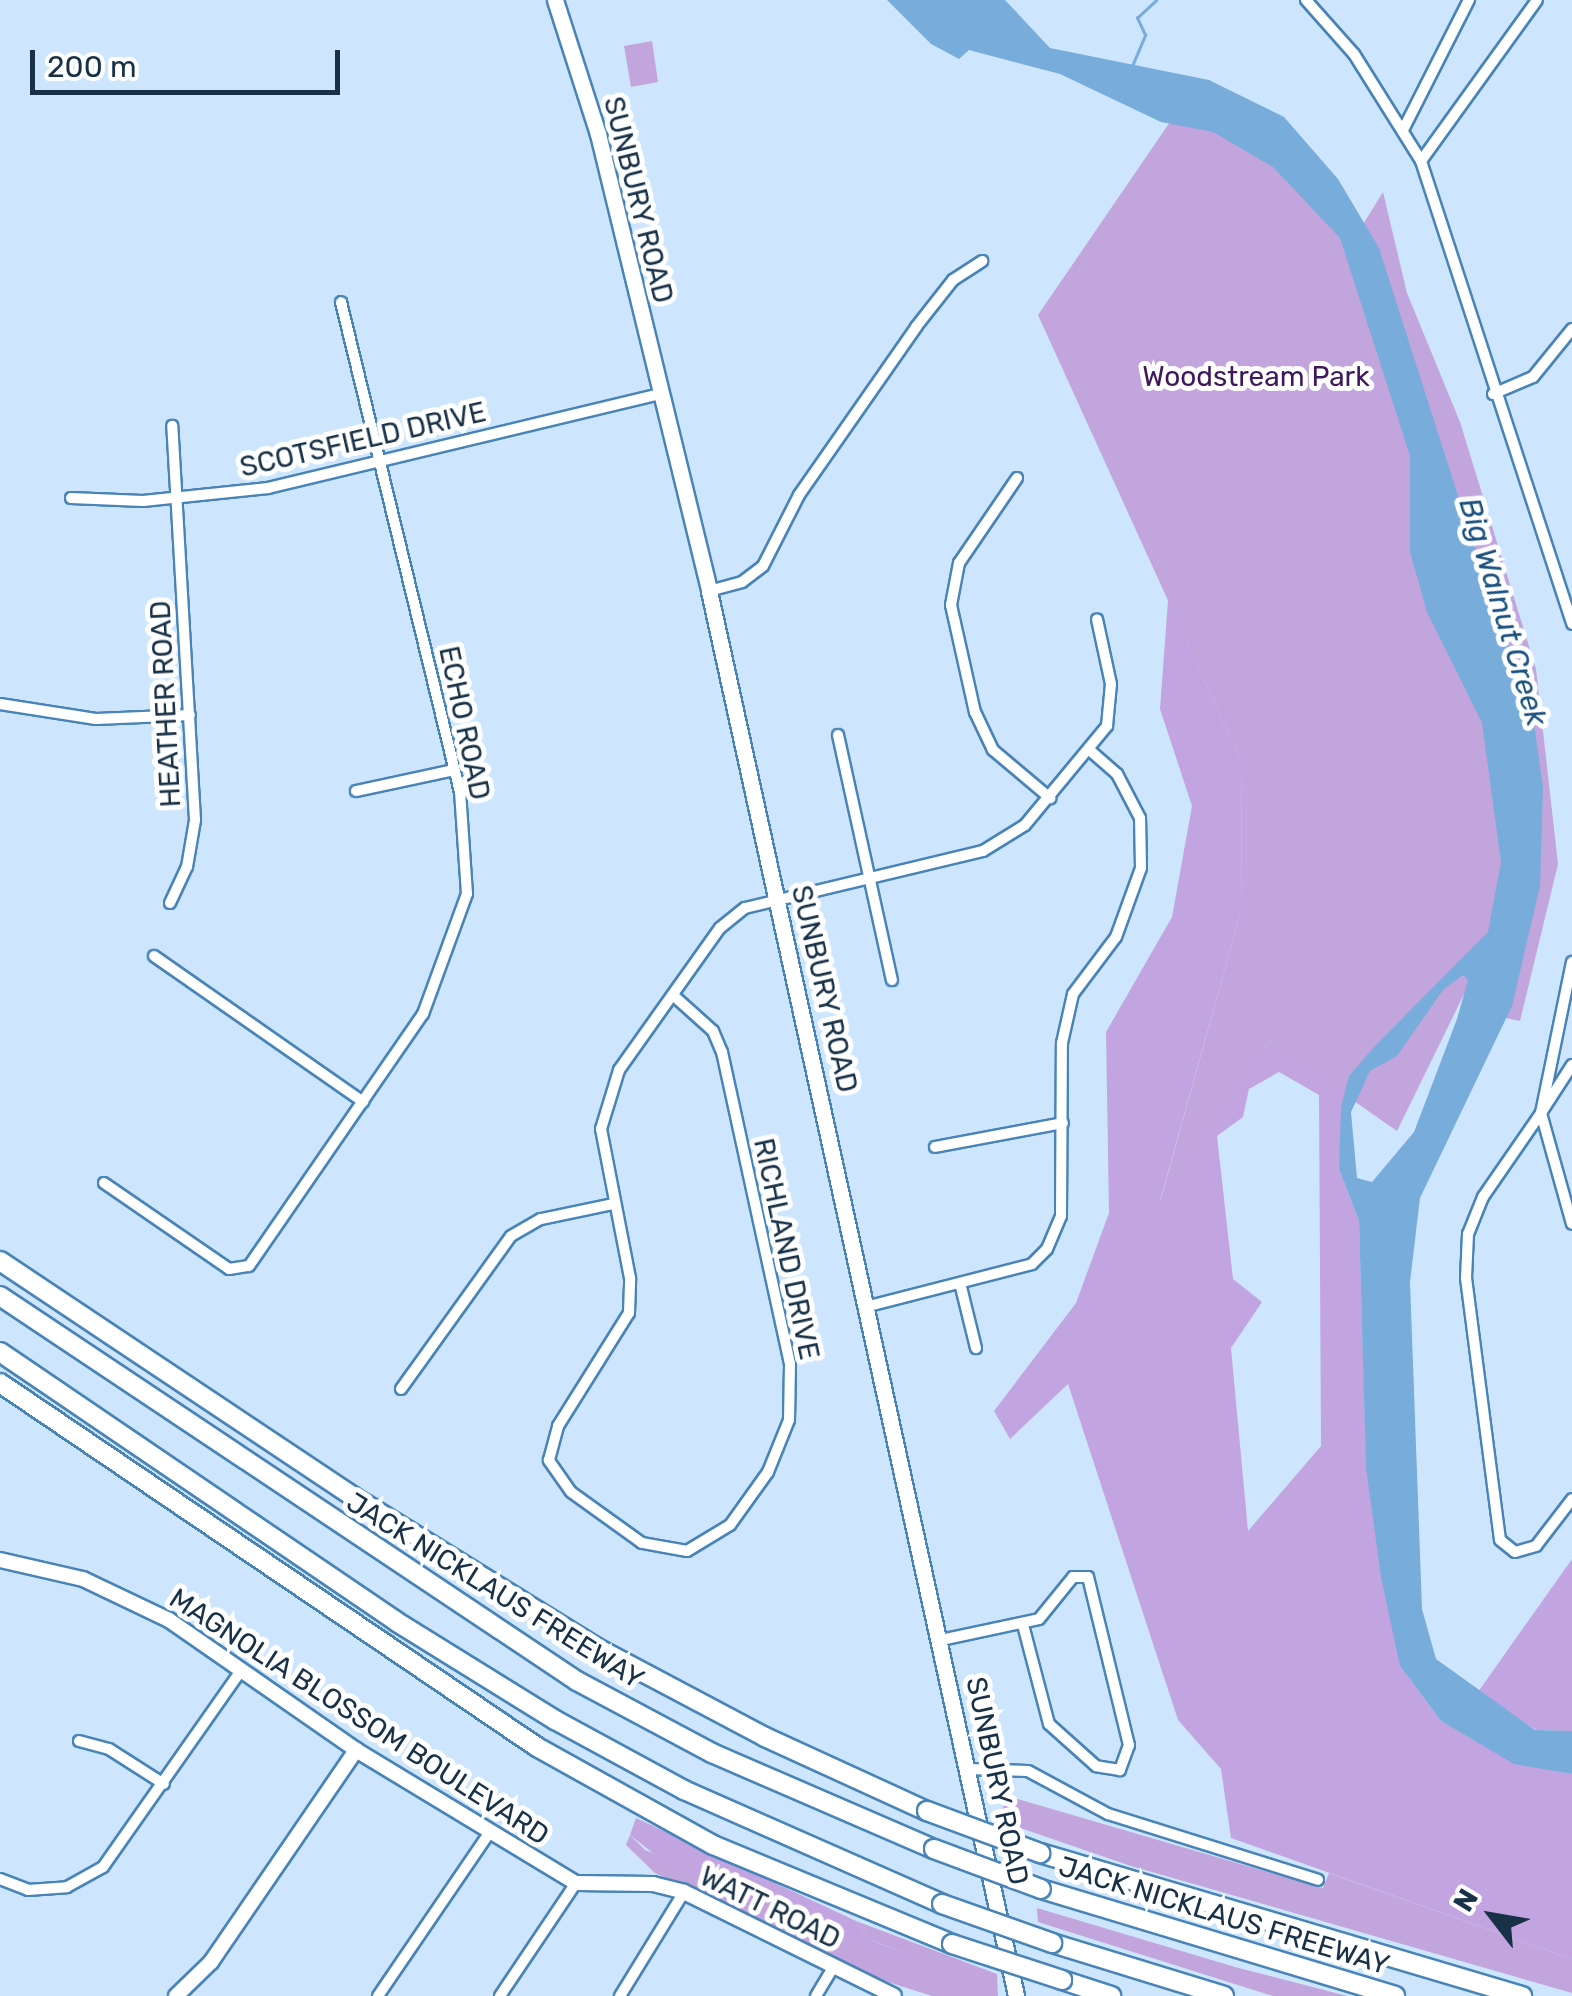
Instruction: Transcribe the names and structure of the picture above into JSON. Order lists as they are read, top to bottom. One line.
{"streets":{"highway":["JACK NICKLAUS FREEWAY"],"main road":["SUNBURY ROAD"],"street":["SCOTSFIELD DRIVE","HEATHER ROAD","ECHO ROAD","RICHLAND DRIVE","MAGNOLIA BLOSSOM BOULEVARD","WATT ROAD"]},"crossings":[["SUNBURY ROAD","SCOTSFIELD DRIVE"],["SCOTSFIELD DRIVE","HEATHER ROAD"],["SCOTSFIELD DRIVE","ECHO ROAD"],["MAGNOLIA BLOSSOM BOULEVARD","WATT ROAD"]],"water":["Big Walnut Creek"],"parks":["Woodstream Park"],"scale_bar":"200 m","north":"top left"}
